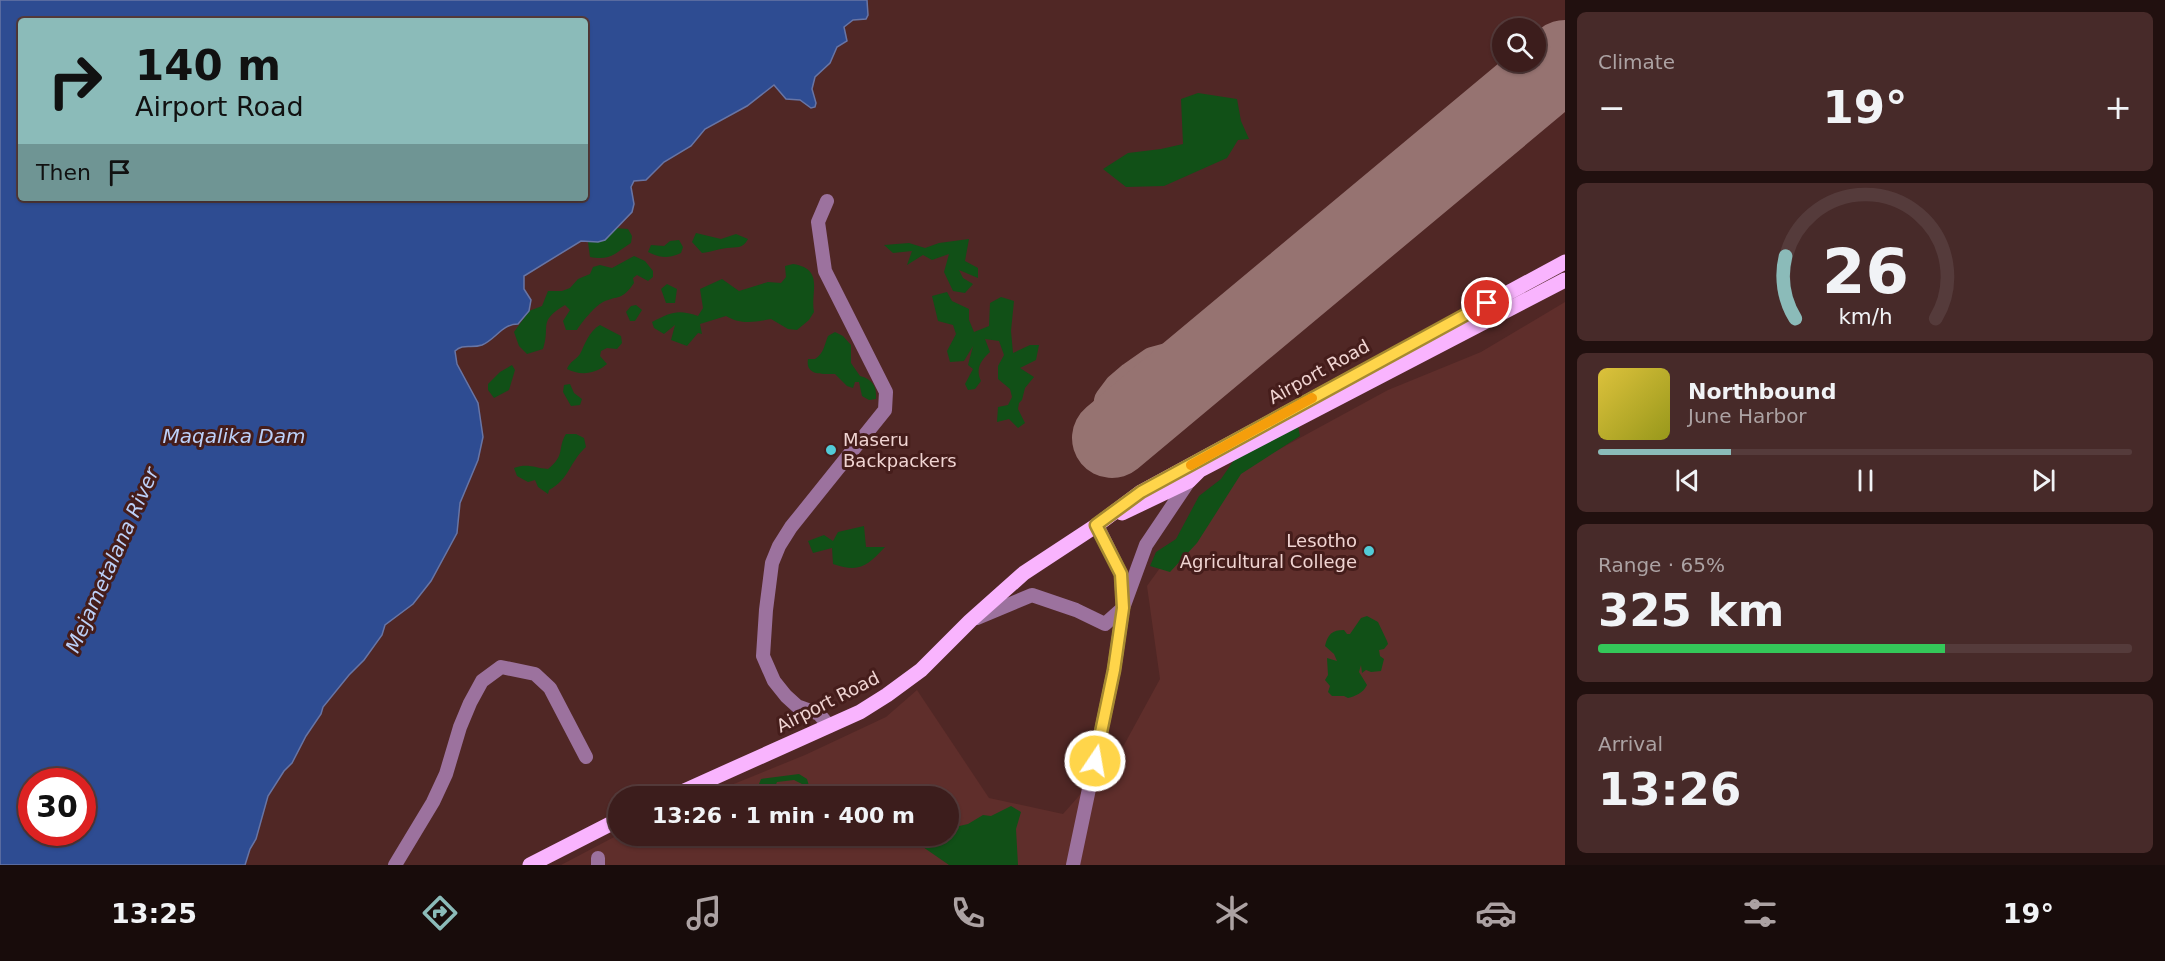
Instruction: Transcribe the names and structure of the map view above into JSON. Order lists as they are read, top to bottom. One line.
{"streets":{"main road":["Airport Road"]},"water":["Maqalika Dam","Mejametalana River"],"places":["Maseru Backpackers","Lesotho Agricultural College"],"page":{"tile":["Climate",["Range · 65%","325 km"],["Arrival","13:26"]],"turn":["140 m","Airport Road"],"heat":["−","19°","+"],"then":"Then","song":["Northbound","June Harbor"],"limit":"30","trip":"13:26 · 1 min · 400 m","tabs":["13:25","19°"],"gauge":["26","km/h"]}}
